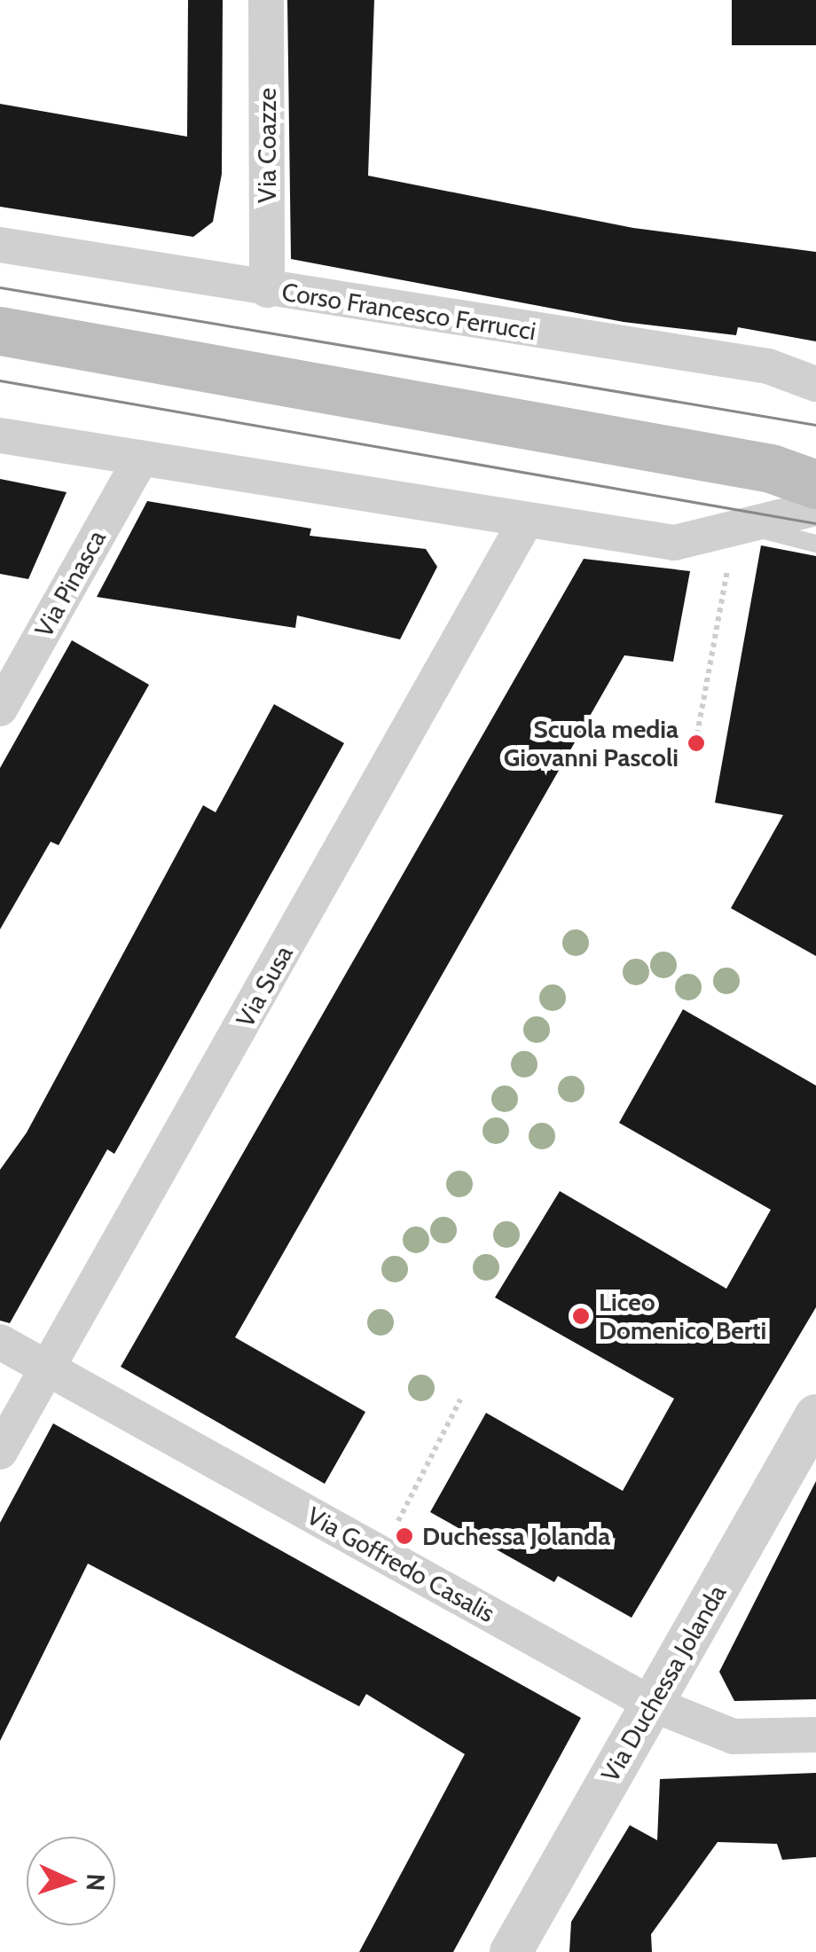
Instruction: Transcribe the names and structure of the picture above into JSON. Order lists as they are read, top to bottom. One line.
{"streets":{"street":["Via Coazze","Corso Francesco Ferrucci","Via Pinasca","Via Susa","Via Goffredo Casalis","Via Duchessa Jolanda"]},"crossings":[["Via Coazze","Corso Francesco Ferrucci"],["Via Susa","Via Goffredo Casalis"],["Via Goffredo Casalis","Via Duchessa Jolanda"]],"places":["Scuola media Giovanni Pascoli","Liceo Domenico Berti","Duchessa Jolanda"],"north":"right"}
